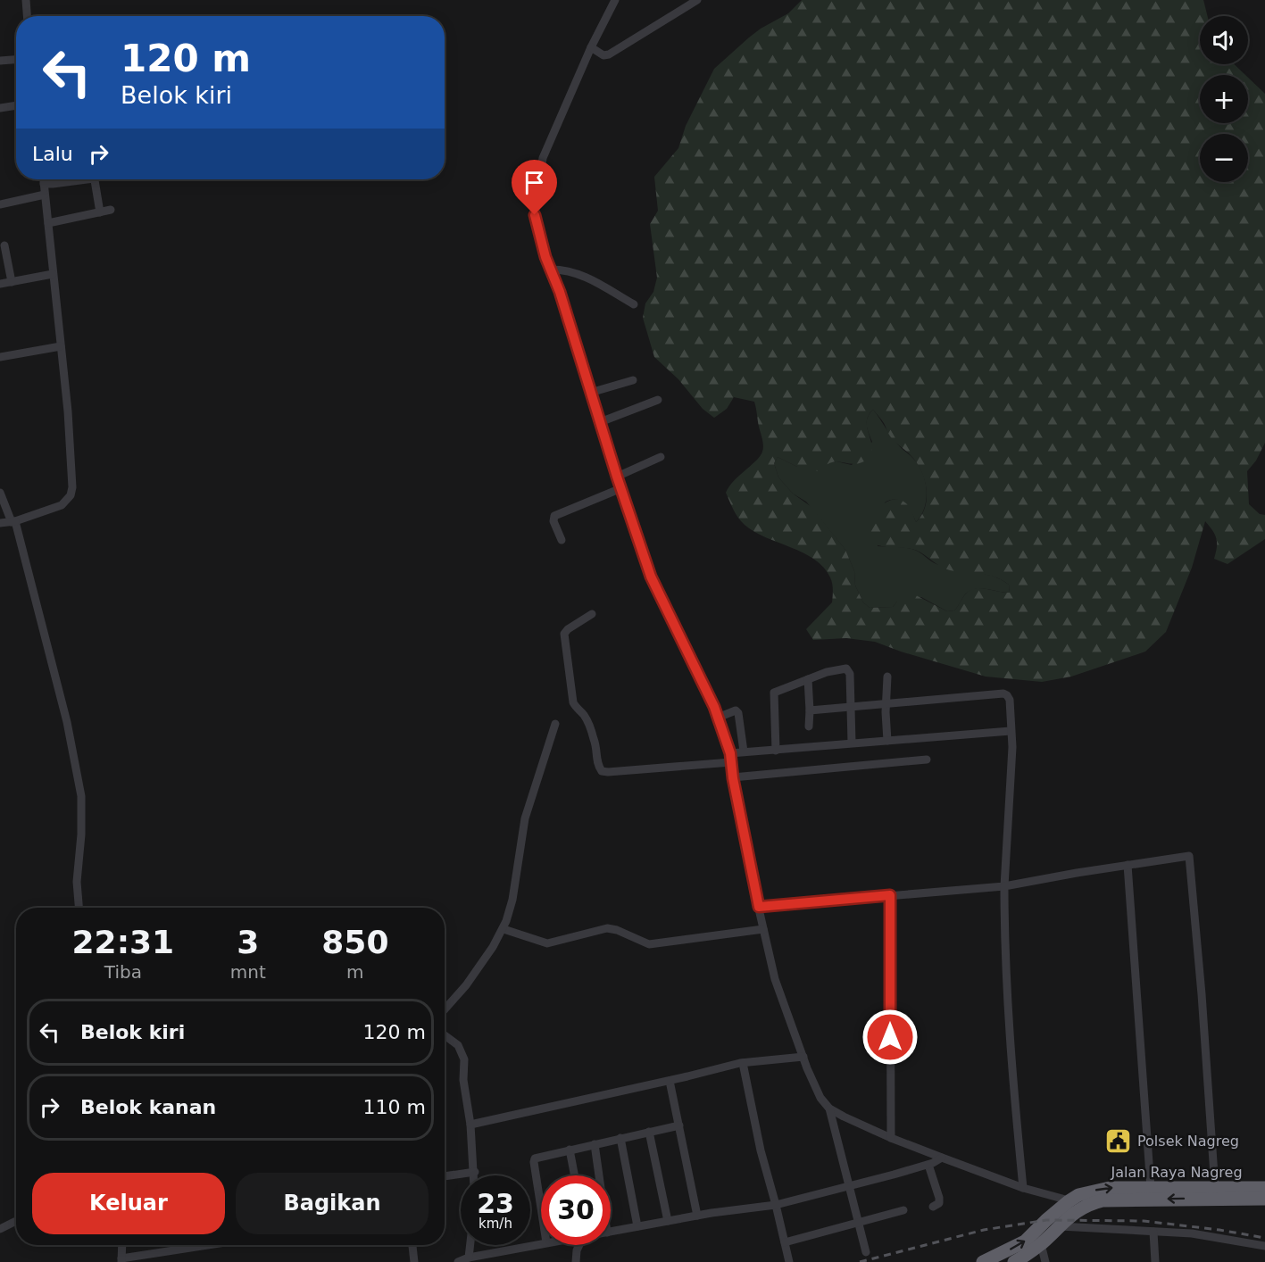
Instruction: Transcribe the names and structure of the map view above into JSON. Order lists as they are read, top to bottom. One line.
{"streets":{"highway":["Jalan Raya Nagreg"]},"places":{"public building":["Polsek Nagreg"]},"page":{"map_buttons":["+","−"],"turn":["120 m","Belok kiri"],"then":"Lalu","eta":["22:31","Tiba","3","mnt","850","m"],"list":[{"name":"Belok kiri","value":"120 m"},{"name":"Belok kanan","value":"110 m"}],"buttons":["Keluar","Bagikan"],"speed":"23 km/h","limit":"30"}}
